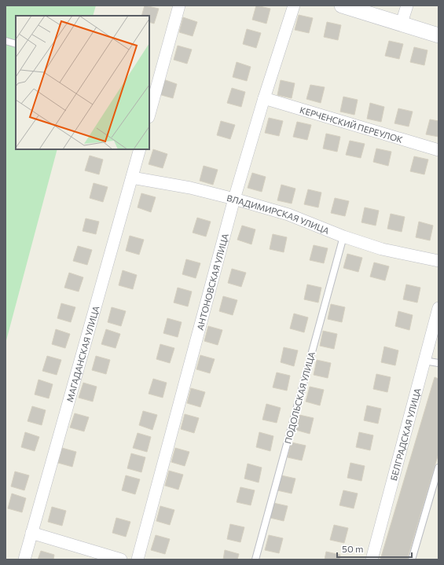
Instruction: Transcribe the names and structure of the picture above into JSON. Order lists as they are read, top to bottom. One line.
{"streets":{"street":["КЕРЧЕНСКИЙ ПЕРЕУЛОК","ВЛАДИМИРСКАЯ УЛИЦА","АНТОНОВСКАЯ УЛИЦА","МАГАДАНСКАЯ УЛИЦА","БЕЛГРАДСКАЯ УЛИЦА"],"lane":["ПОДОЛЬСКАЯ УЛИЦА"]},"crossings":[["КЕРЧЕНСКИЙ ПЕРЕУЛОК","АНТОНОВСКАЯ УЛИЦА"],["ВЛАДИМИРСКАЯ УЛИЦА","АНТОНОВСКАЯ УЛИЦА"],["ВЛАДИМИРСКАЯ УЛИЦА","МАГАДАНСКАЯ УЛИЦА"],["ВЛАДИМИРСКАЯ УЛИЦА","ПОДОЛЬСКАЯ УЛИЦА"]],"scale_bar":"50 m"}
